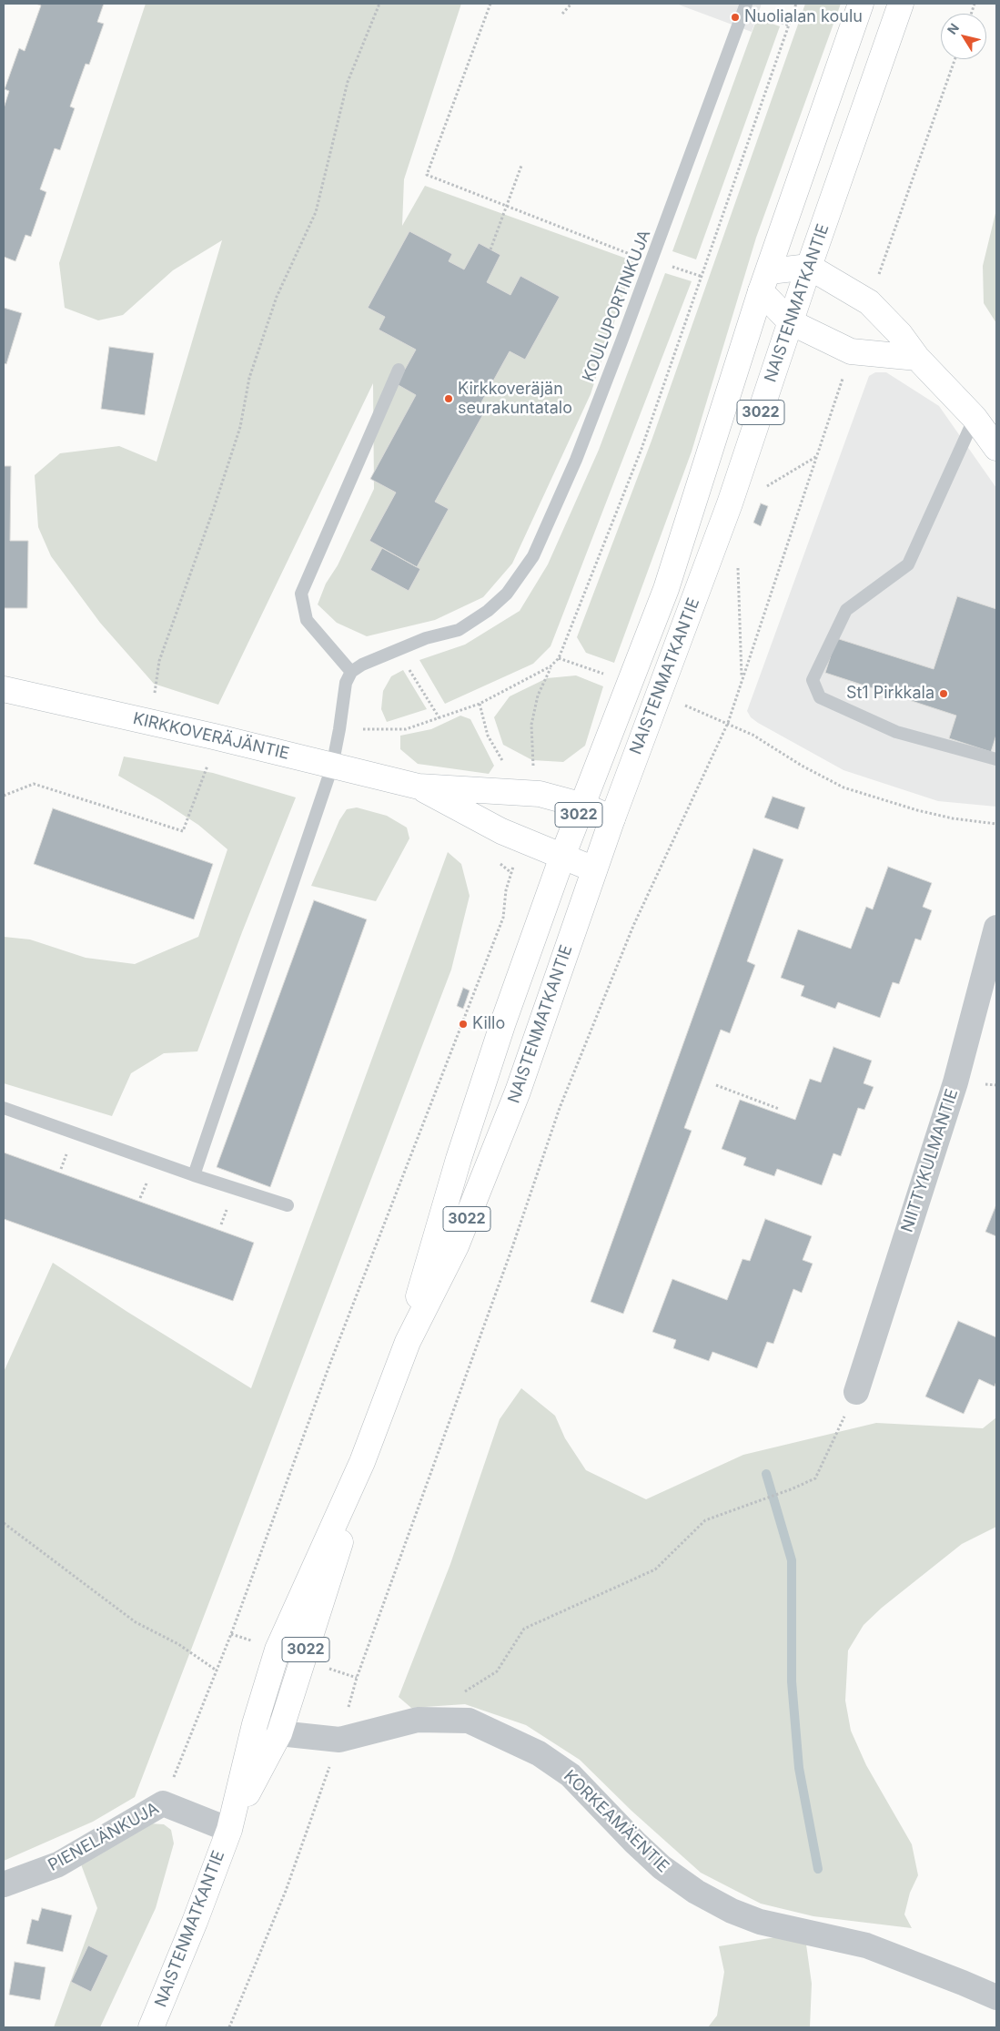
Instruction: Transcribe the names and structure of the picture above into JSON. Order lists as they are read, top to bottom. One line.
{"streets":{"main road":["NAISTENMATKANTIE","3022","KIRKKOVERÄJÄNTIE"],"street":["NIITTYKULMANTIE","KORKEAMÄENTIE","PIENELÄNKUJA"],"lane":["KOULUPORTINKUJA"]},"crossings":[["NAISTENMATKANTIE","KIRKKOVERÄJÄNTIE"],["NAISTENMATKANTIE","KORKEAMÄENTIE"],["NAISTENMATKANTIE","PIENELÄNKUJA"]],"places":["Nuolialan koulu","Kirkkoveräjän seurakuntatalo","St1 Pirkkala","Killo"],"north":"top left"}
